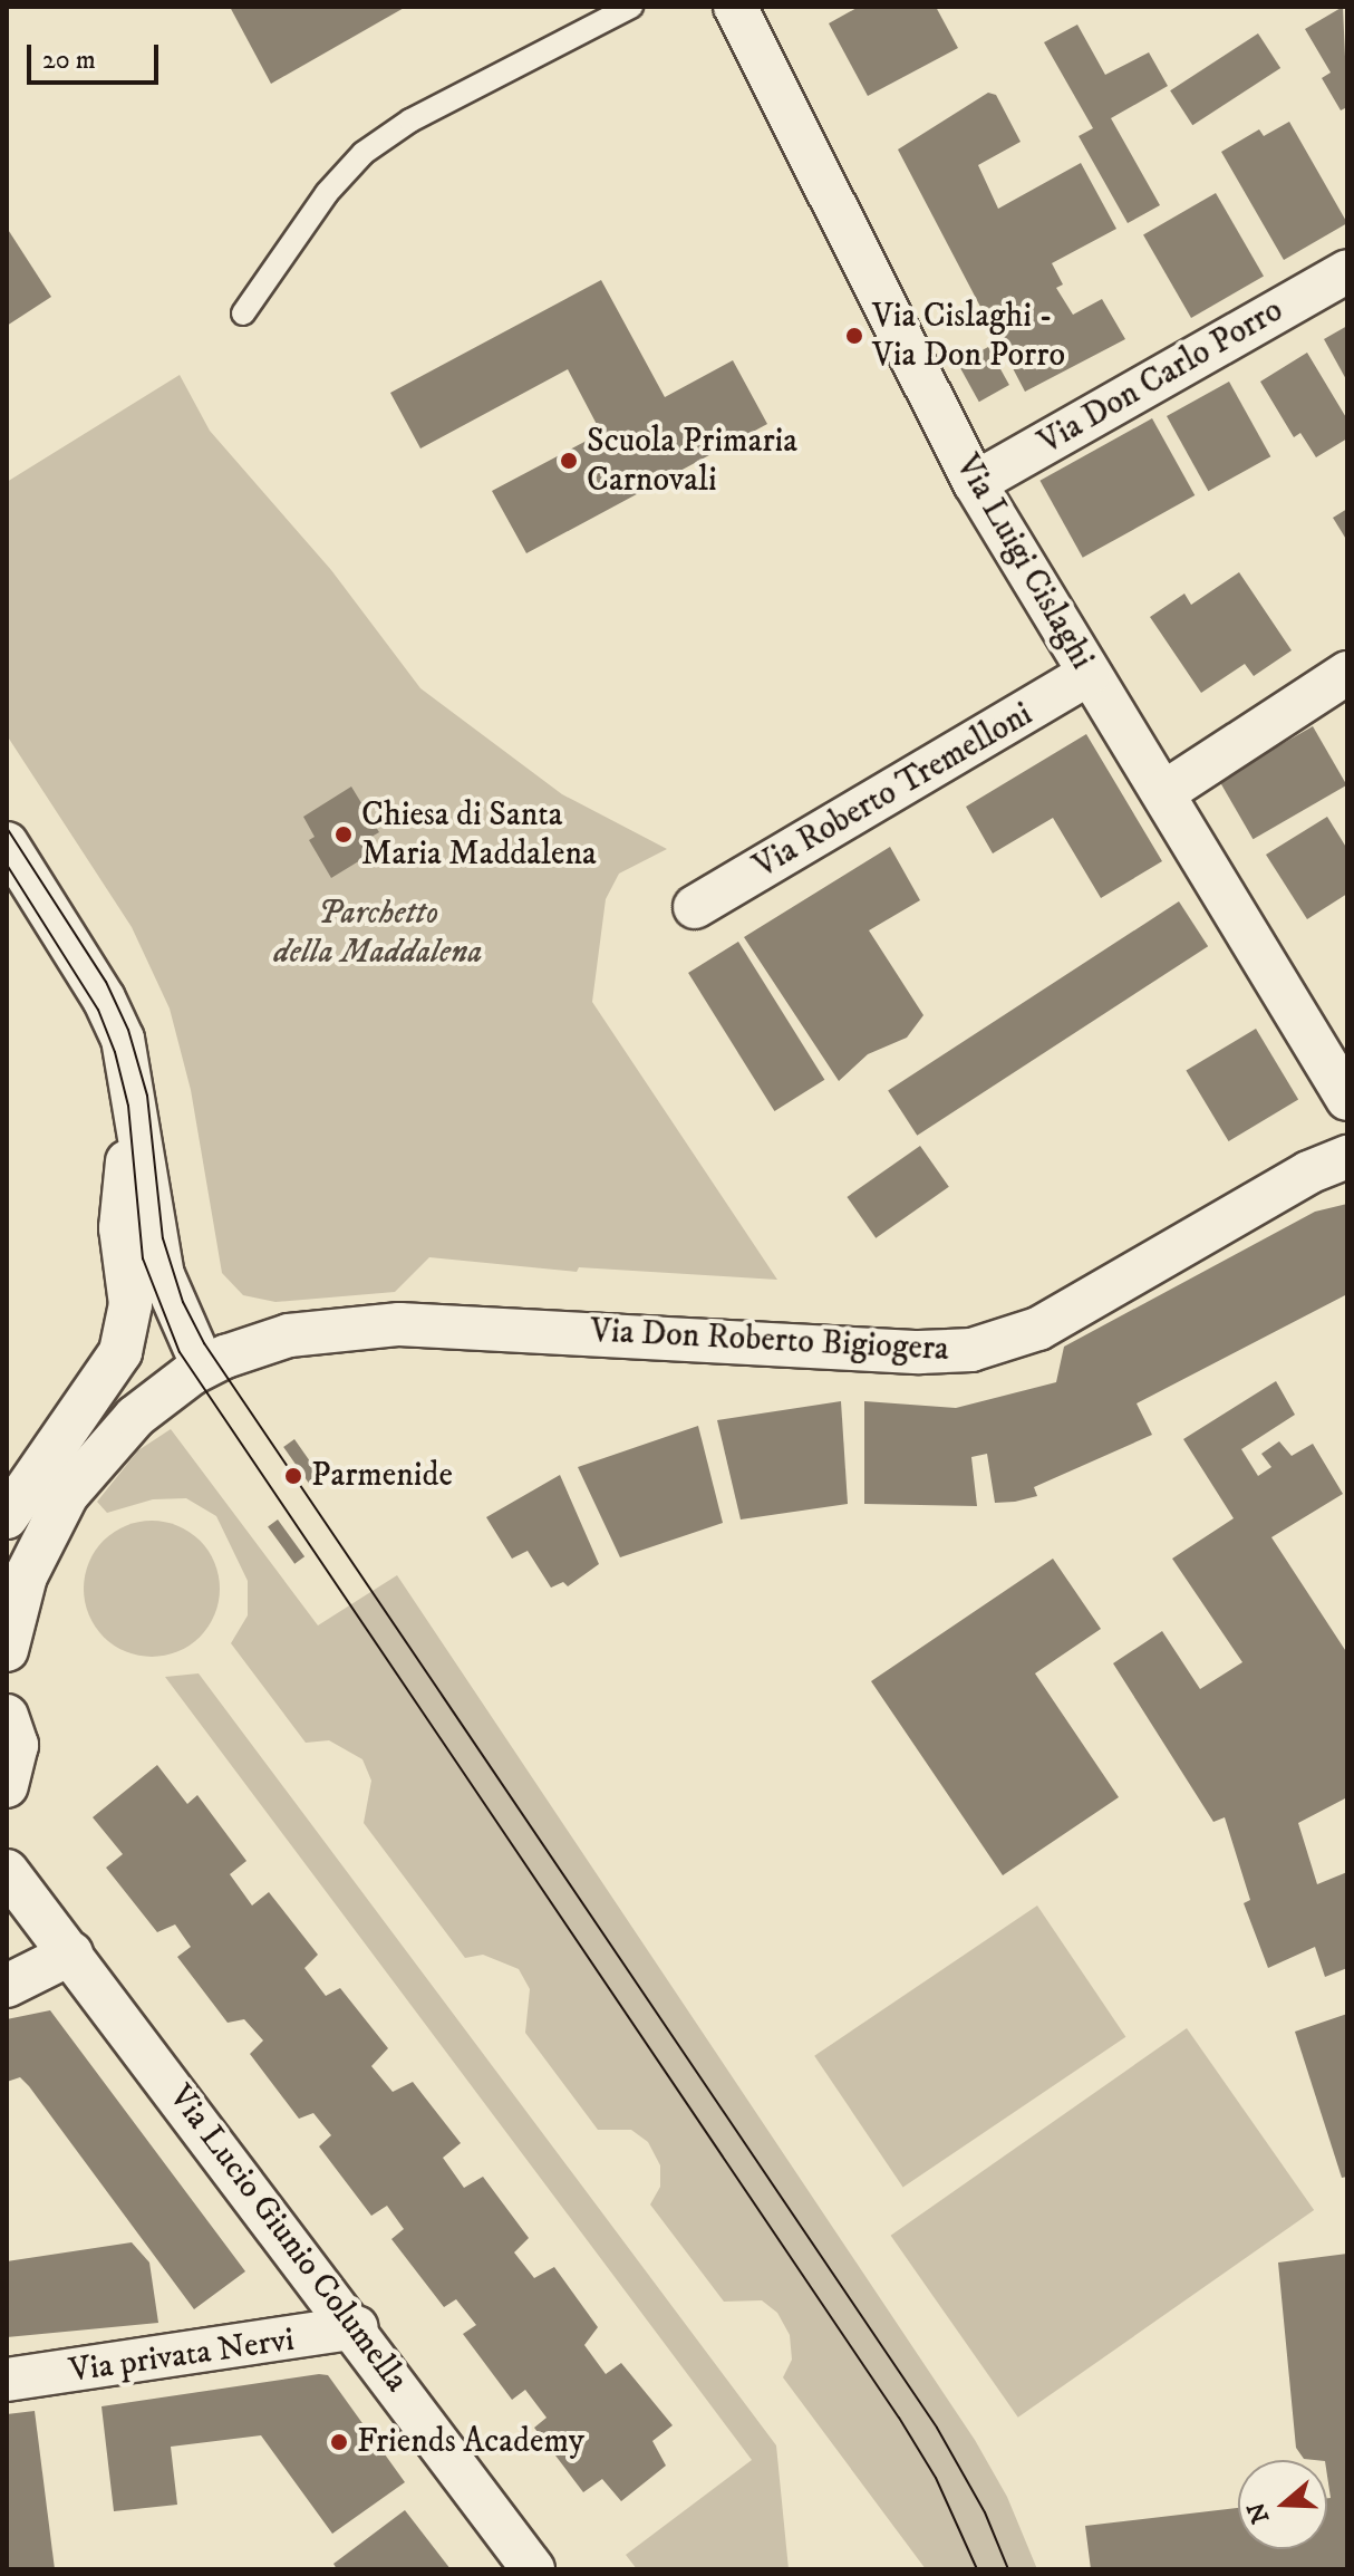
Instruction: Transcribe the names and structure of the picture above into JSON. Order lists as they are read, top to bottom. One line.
{"streets":{"street":["Via Don Carlo Porro","Via Luigi Cislaghi","Via Roberto Tremelloni","Via Don Roberto Bigiogera","Via Lucio Giunio Columella","Via privata Nervi"]},"crossings":[["Via Don Carlo Porro","Via Luigi Cislaghi"],["Via Luigi Cislaghi","Via Roberto Tremelloni"],["Via Lucio Giunio Columella","Via privata Nervi"]],"parks":["Parchetto della Maddalena"],"places":["Via Cislaghi - Via Don Porro","Scuola Primaria Carnovali","Chiesa di Santa Maria Maddalena","Parmenide","Friends Academy"],"scale_bar":"20 m","north":"left"}
